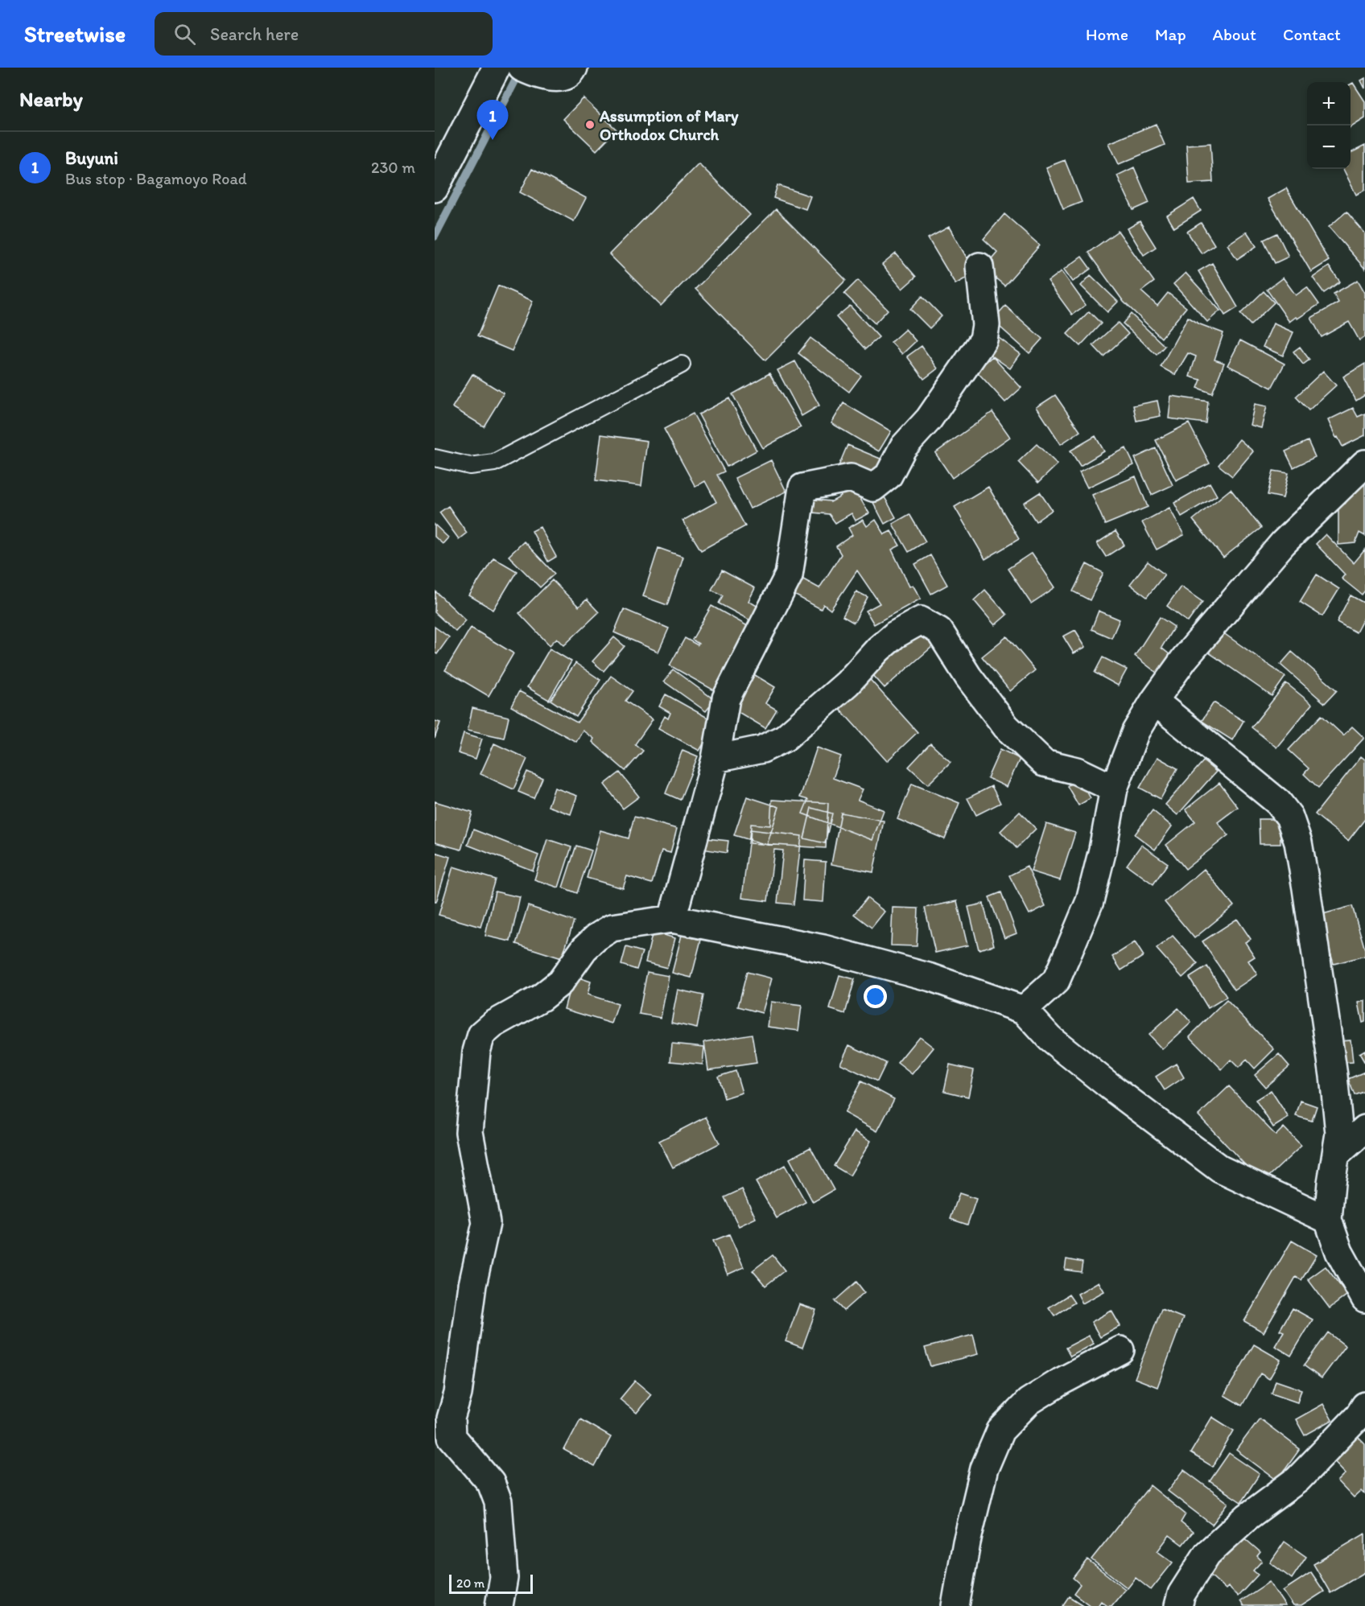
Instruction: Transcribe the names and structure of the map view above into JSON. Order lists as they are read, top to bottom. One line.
{"places":["Assumption of Mary Orthodox Church"],"scale_bar":"20 m","page":{"header":"Streetwise","search":"Search here","nav":["Home","Map","About","Contact"],"heading":"Nearby","map_buttons":["+","−"],"pins":"1","list":[{"mark":"1","name":"Buyuni","note":"Bus stop · Bagamoyo Road","value":"230 m"}],"scale":"20 m"}}
